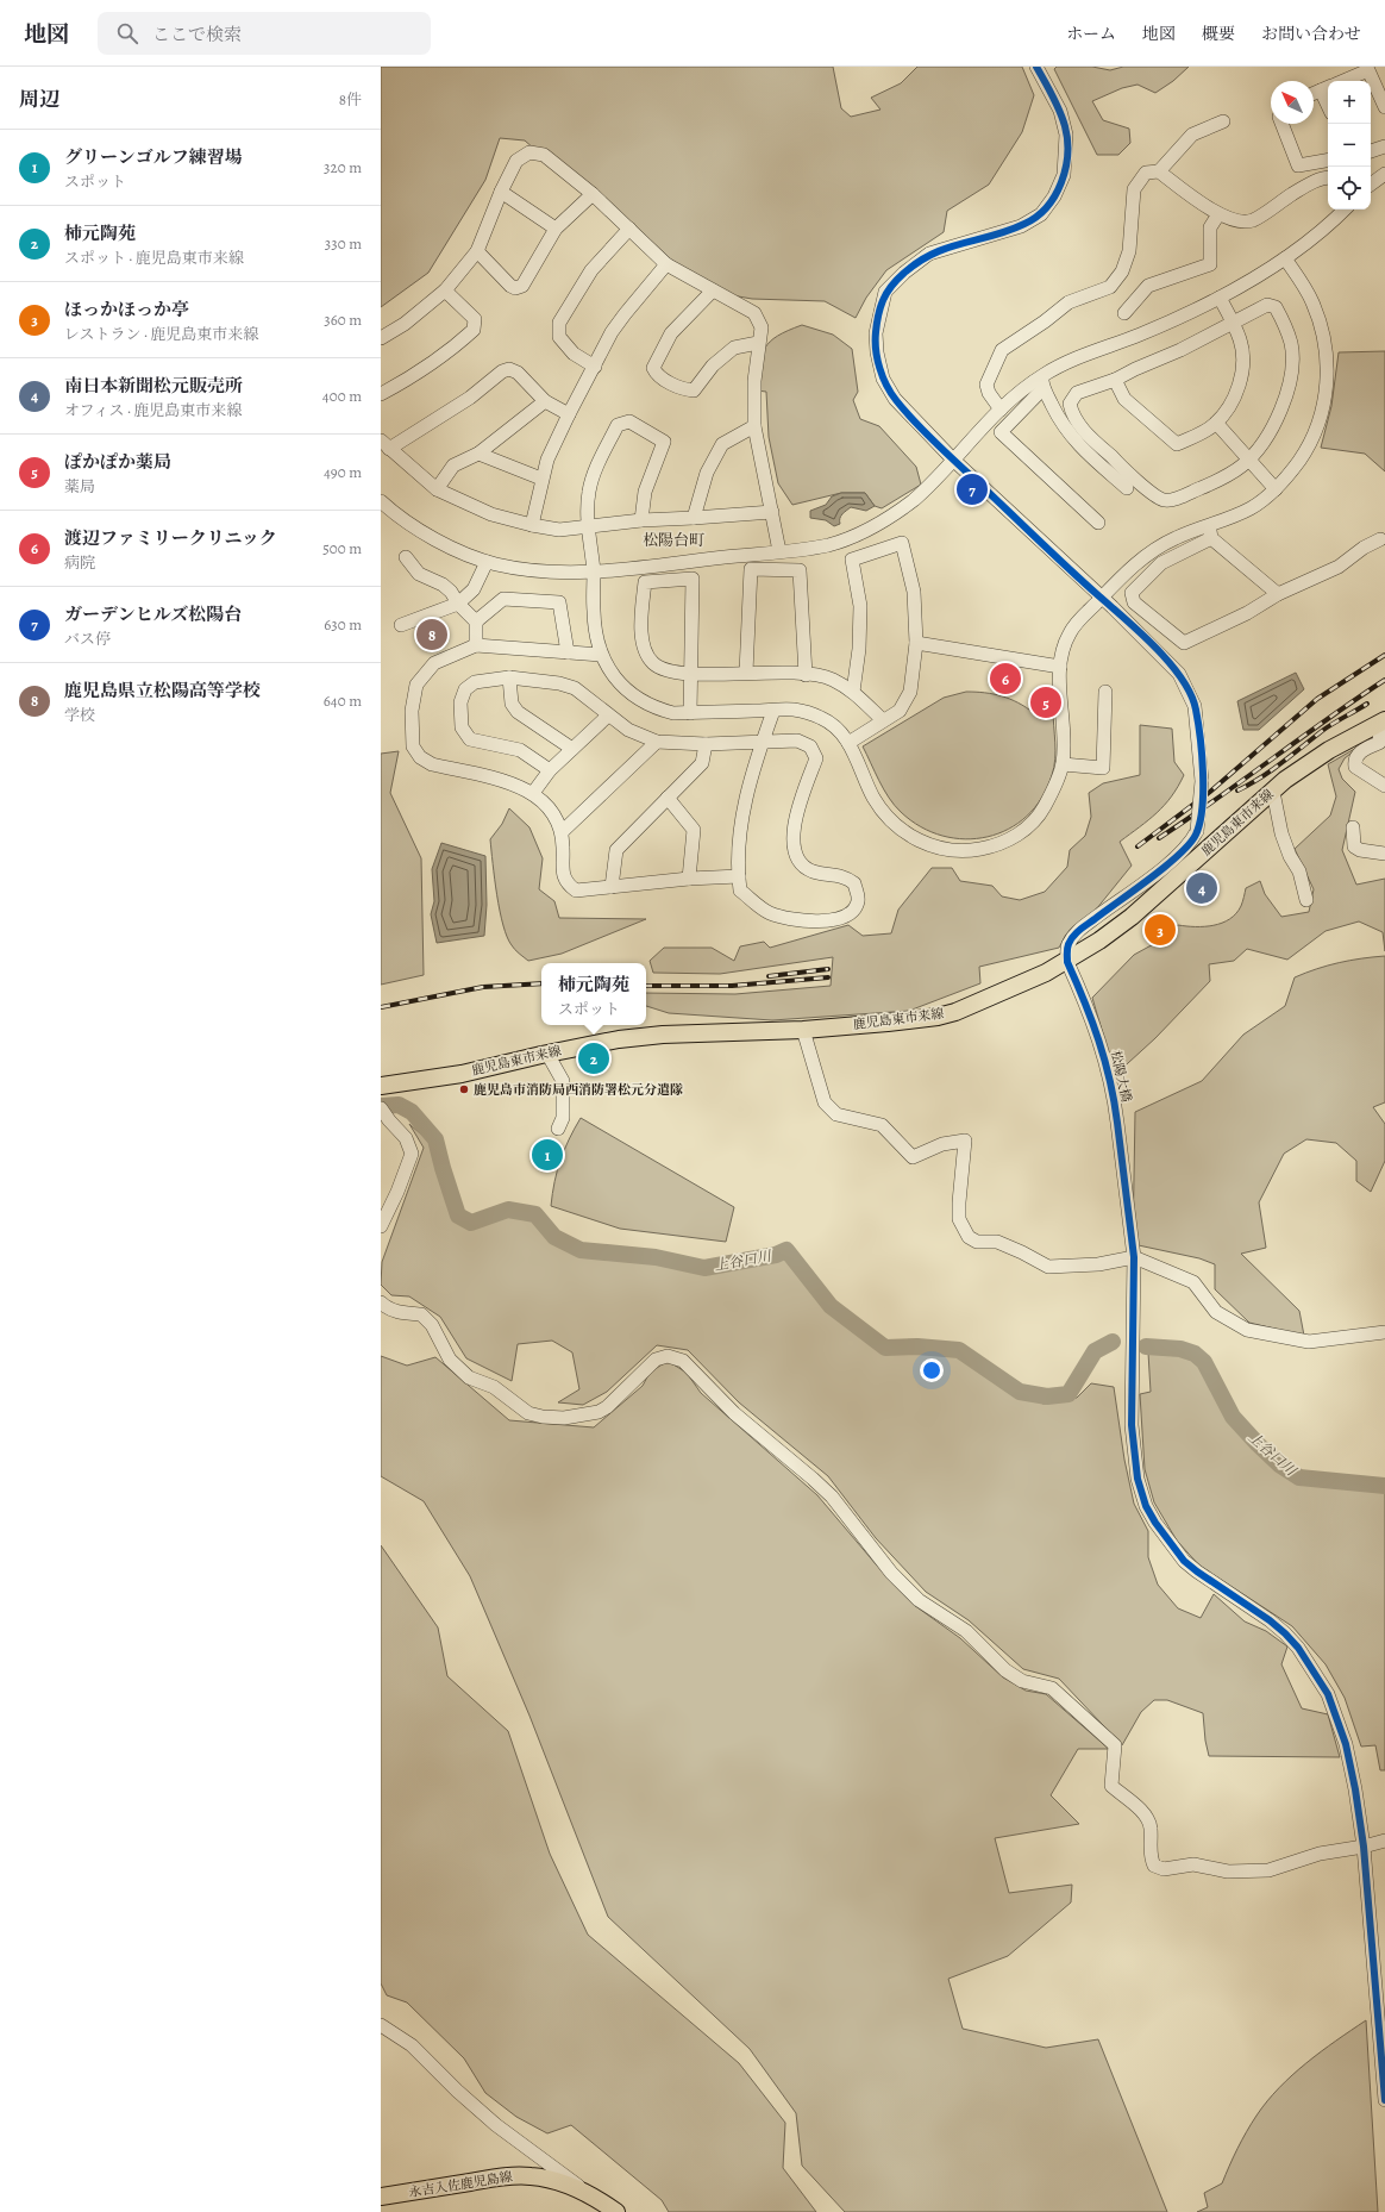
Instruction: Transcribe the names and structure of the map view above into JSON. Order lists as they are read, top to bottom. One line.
{"streets":{"main road":["鹿児島東市来線","永吉入佐鹿児島線"],"street":["松陽大橋"]},"crossings":[["鹿児島東市来線","松陽大橋"]],"districts":["松陽台町"],"water":["上谷口川"],"places":["鹿児島市消防局西消防署松元分遣隊"],"north":"top left","page":{"header":"地図","search":"ここで検索","nav":["ホーム","地図","概要","お問い合わせ"],"heading":["周辺","8件"],"map_buttons":["+","−"],"list":[{"mark":"1","name":"グリーンゴルフ練習場","note":"スポット","value":"320 m"},{"mark":"2","name":"柿元陶苑","note":"スポット · 鹿児島東市来線","value":"330 m"},{"mark":"3","name":"ほっかほっか亭","note":"レストラン · 鹿児島東市来線","value":"360 m"},{"mark":"4","name":"南日本新聞松元販売所","note":"オフィス · 鹿児島東市来線","value":"400 m"},{"mark":"5","name":"ぽかぽか薬局","note":"薬局","value":"490 m"},{"mark":"6","name":"渡辺ファミリークリニック","note":"病院","value":"500 m"},{"mark":"7","name":"ガーデンヒルズ松陽台","note":"バス停","value":"630 m"},{"mark":"8","name":"鹿児島県立松陽高等学校","note":"学校","value":"640 m"}],"pins":["7","8","6","5","4","3","2","1"],"popup":["柿元陶苑","スポット"]}}
